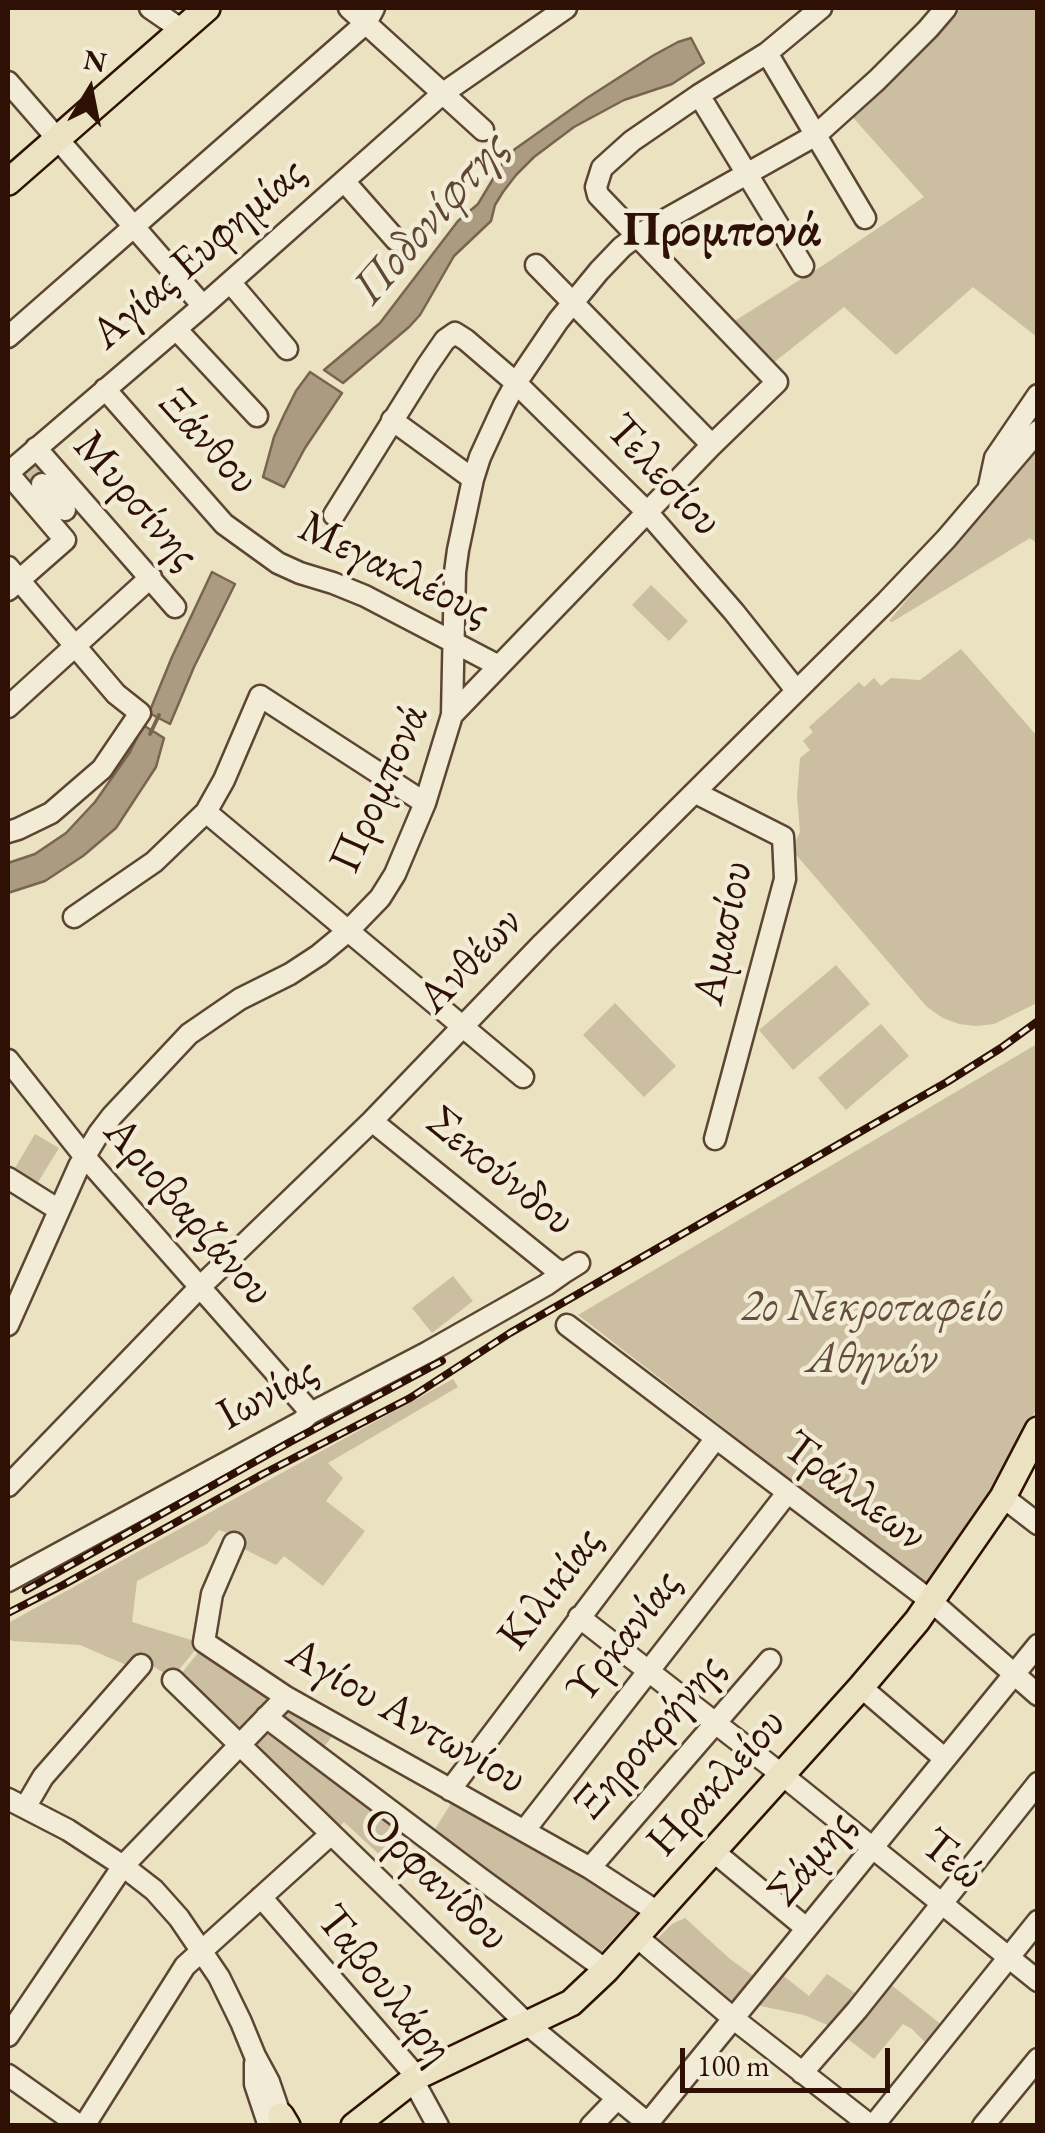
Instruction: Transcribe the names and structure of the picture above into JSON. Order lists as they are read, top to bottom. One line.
{"streets":{"main road":["Ηρακλείου"],"street":["Αγίας Ευφημίας","Ξάνθου","Τελεσίου","Μυρσίνης","Μεγακλέους","Προμπονά","Αμασίου","Ανθέων","Σεκούνδου","Αριοβαρζάνου","Ιωνίας","Τράλλεων","Κιλικίας","Υρκανίας","Αγίου Αντωνίου","Ξηροκρήνης","Σάμης","Τεώ","Ορφανίδου","Ταβουλάρη"]},"crossings":[["Αγίας Ευφημίας","Ξάνθου"],["Αγίας Ευφημίας","Μυρσίνης"],["Ξάνθου","Μεγακλέους"],["Τελεσίου","Προμπονά"],["Τελεσίου","Ανθέων"],["Μεγακλέους","Προμπονά"],["Προμπονά","Αριοβαρζάνου"],["Αμασίου","Ανθέων"],["Ανθέων","Σεκούνδου"],["Ανθέων","Αριοβαρζάνου"],["Σεκούνδου","Ιωνίας"],["Αριοβαρζάνου","Ιωνίας"],["Τράλλεων","Κιλικίας"],["Τράλλεων","Υρκανίας"],["Τράλλεων","Ηρακλείου"],["Τράλλεων","Σάμης"],["Κιλικίας","Αγίου Αντωνίου"],["Κιλικίας","Τεώ"],["Υρκανίας","Αγίου Αντωνίου"],["Υρκανίας","Τεώ"],["Αγίου Αντωνίου","Ξηροκρήνης"],["Αγίου Αντωνίου","Ηρακλείου"],["Ξηροκρήνης","Τεώ"],["Ηρακλείου","Τεώ"],["Ηρακλείου","Ορφανίδου"],["Ηρακλείου","Ταβουλάρη"],["Σάμης","Τεώ"],["Σάμης","Ορφανίδου"]],"districts":["Προμπονά"],"water":["Ποδονίφτης"],"parks":["2ο Νεκροταφείο Αθηνών"],"scale_bar":"100 m","north":"top"}
